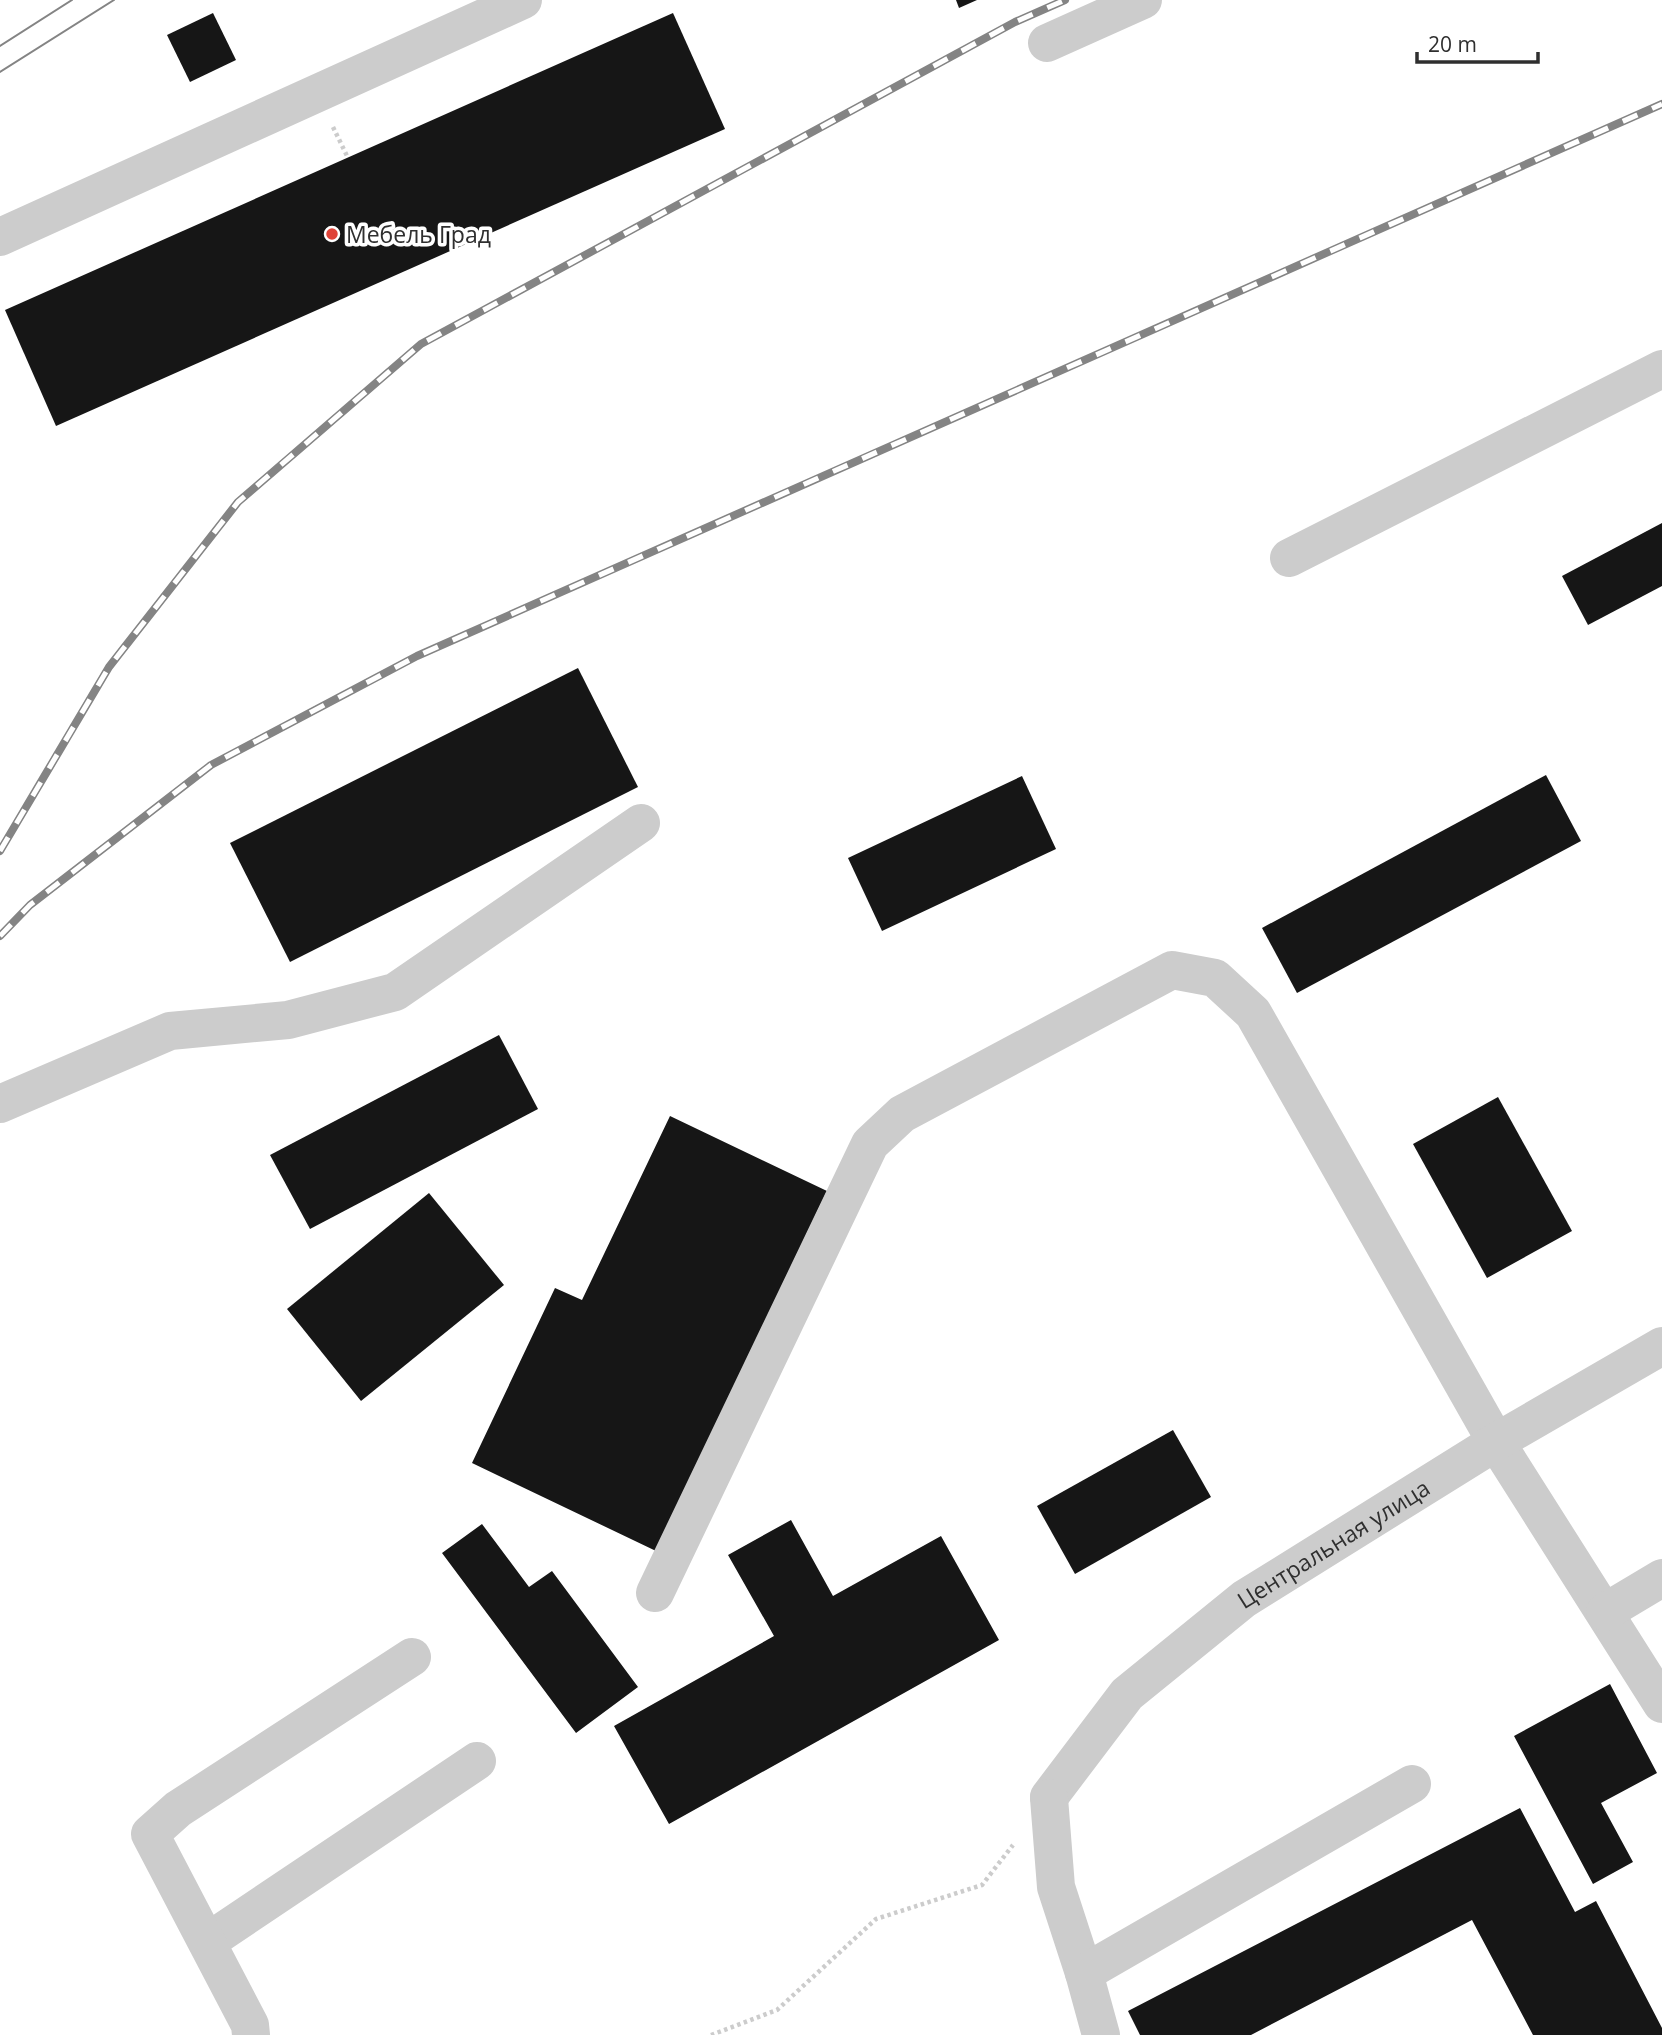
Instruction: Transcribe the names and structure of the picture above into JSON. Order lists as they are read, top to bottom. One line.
{"streets":{"street":["Центральная улица"]},"places":["Мебель Град"],"scale_bar":"20 m"}
